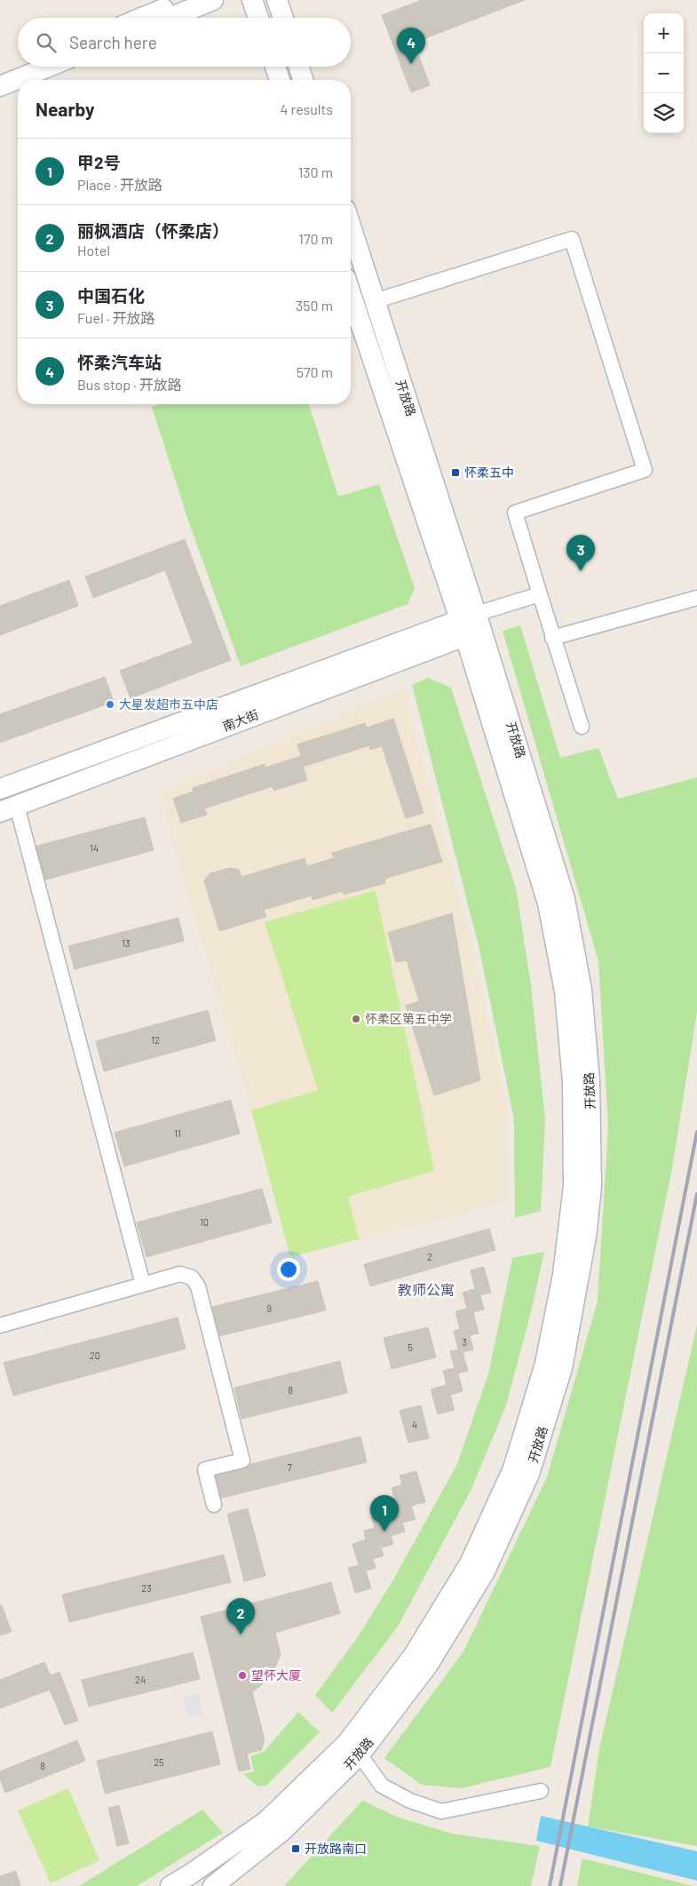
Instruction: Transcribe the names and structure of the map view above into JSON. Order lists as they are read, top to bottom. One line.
{"streets":{"main road":["开放路","南大街"]},"crossings":[["开放路","南大街"]],"districts":["教师公寓"],"places":{"transit":["怀柔五中","开放路南口"],"other":["大星发超市五中店","怀柔区第五中学","望怀大厦"]},"house_numbers":["14","13","12","11","10","2","9","3","5","20","8","4","7","23","24","25","8"],"page":{"map_buttons":["+","−"],"search":"Search here","pins":["4","3","1","2"],"heading":["Nearby","4 results"],"list":[{"mark":"1","name":"甲2号","note":"Place · 开放路","value":"130 m"},{"mark":"2","name":"丽枫酒店（怀柔店）","note":"Hotel","value":"170 m"},{"mark":"3","name":"中国石化","note":"Fuel · 开放路","value":"350 m"},{"mark":"4","name":"怀柔汽车站","note":"Bus stop · 开放路","value":"570 m"}]}}
